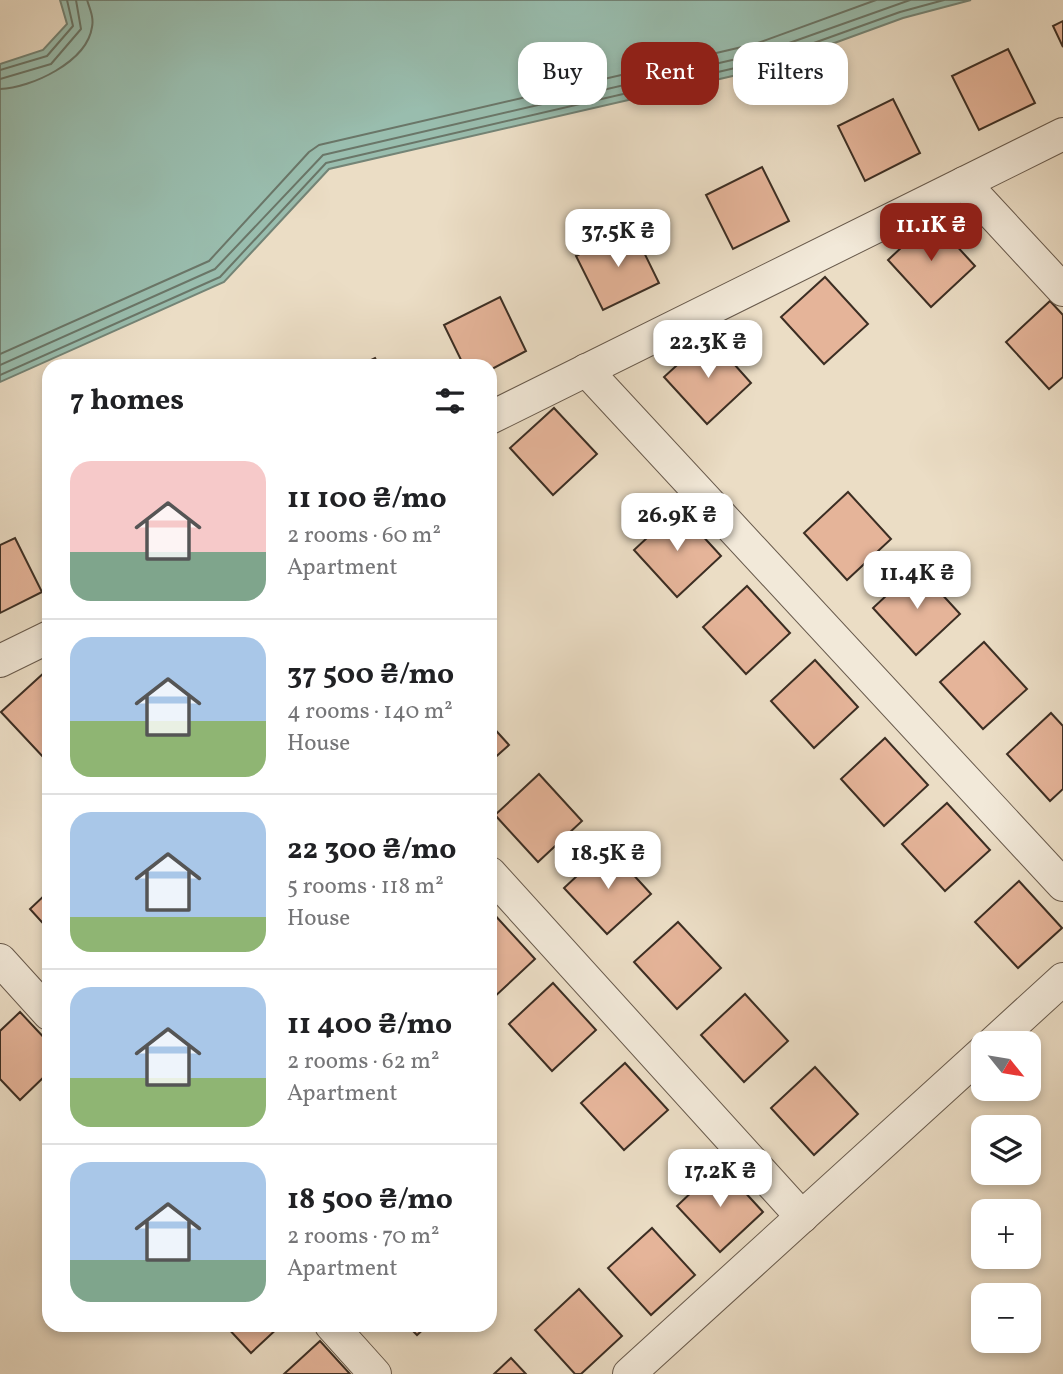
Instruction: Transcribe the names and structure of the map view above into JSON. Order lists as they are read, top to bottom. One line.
{"north":"bottom right","page":{"chip":["Buy","Rent","Filters"],"price":["11.1K ₴","37.5K ₴","22.3K ₴","26.9K ₴","11.4K ₴","18.5K ₴","17.2K ₴"],"heading":"7 homes","list":[{"name":"11 100 ₴/mo","note":"2 rooms · 60 m² · Apartment"},{"name":"37 500 ₴/mo","note":"4 rooms · 140 m² · House"},{"name":"22 300 ₴/mo","note":"5 rooms · 118 m² · House"},{"name":"11 400 ₴/mo","note":"2 rooms · 62 m² · Apartment"},{"name":"18 500 ₴/mo","note":"2 rooms · 70 m² · Apartment"}],"map_buttons":["+","−"]}}
